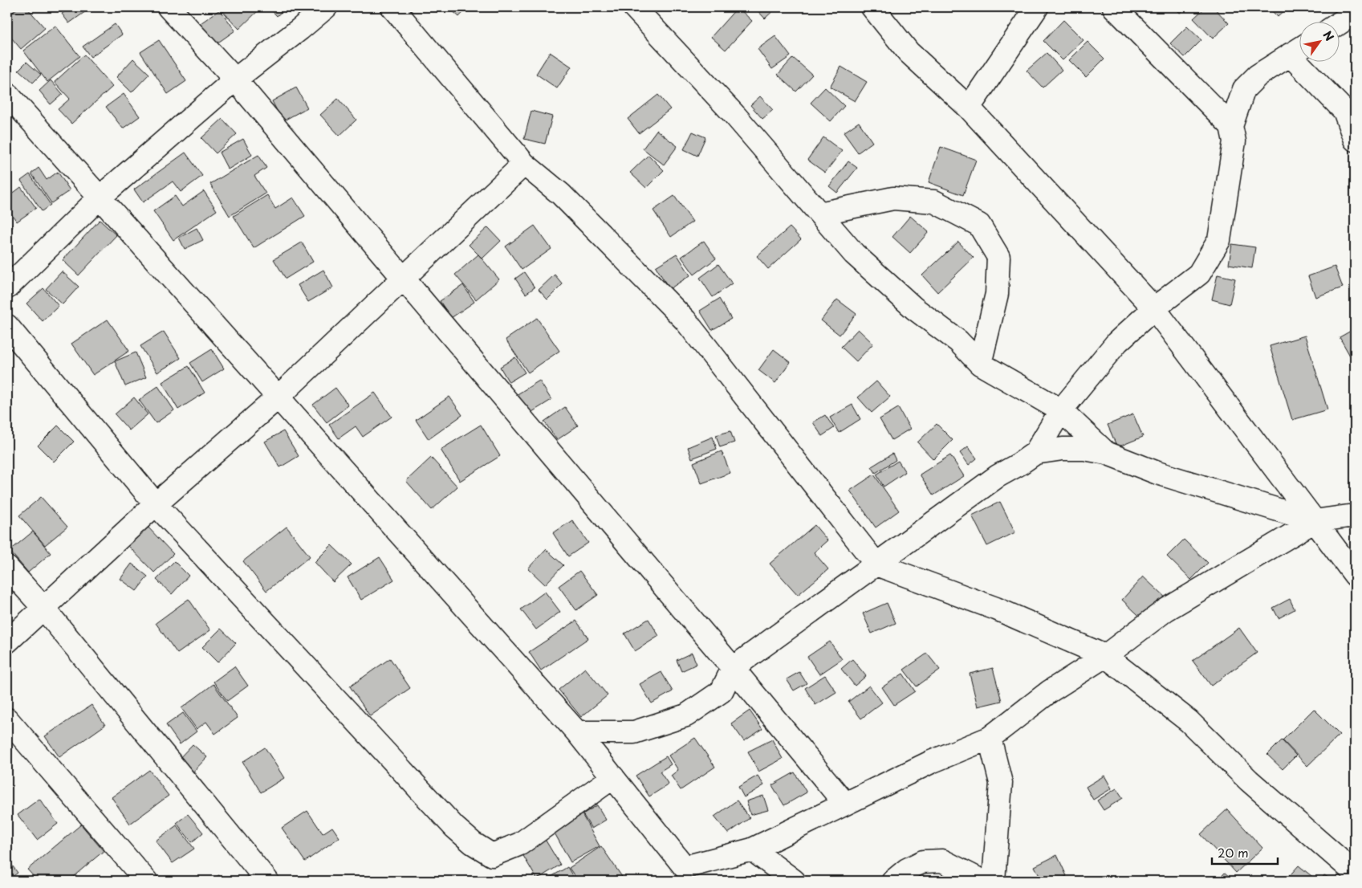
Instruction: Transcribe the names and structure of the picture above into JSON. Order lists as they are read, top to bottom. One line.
{"scale_bar":"20 m","north":"top right"}
